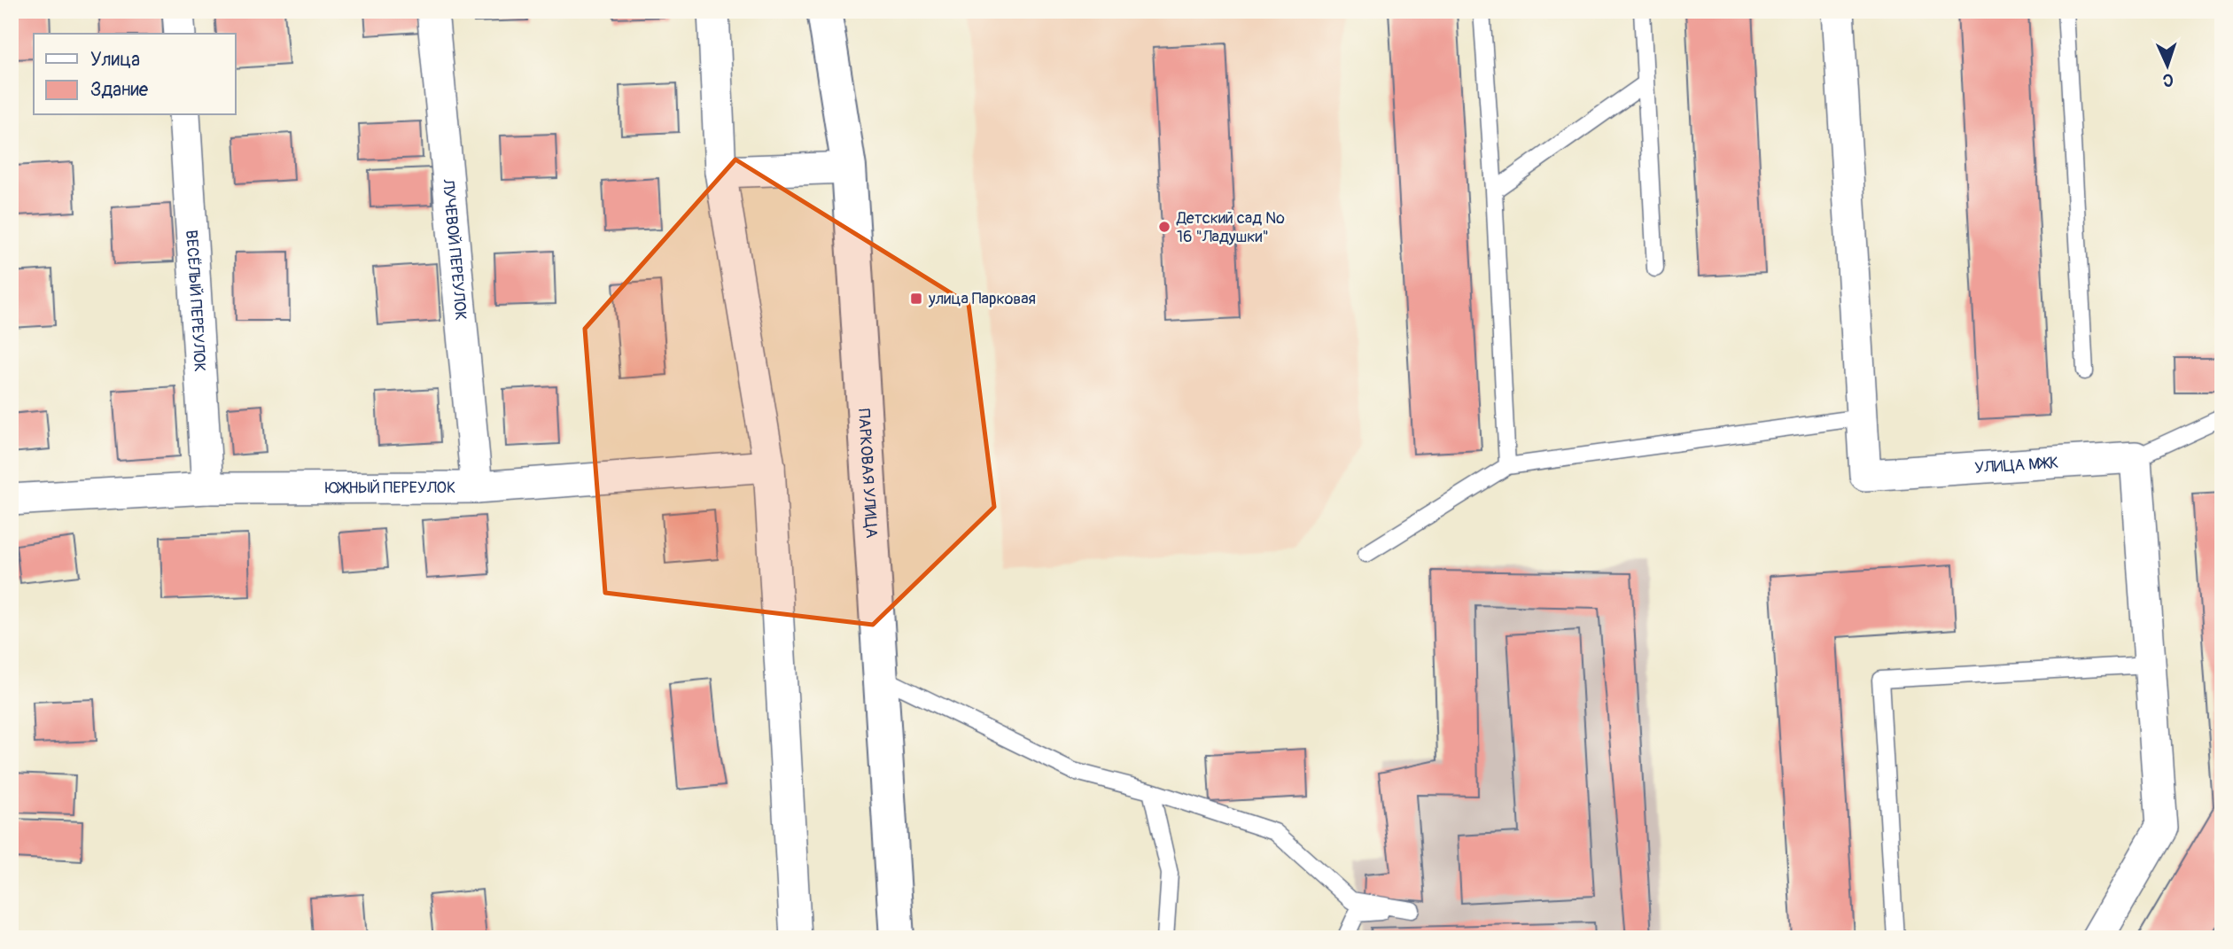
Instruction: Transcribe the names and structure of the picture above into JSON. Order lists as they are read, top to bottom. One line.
{"streets":{"street":["ЛУЧЕВОЙ ПЕРЕУЛОК","ВЕСЁЛЫЙ ПЕРЕУЛОК","УЛИЦА МЖК","ПАРКОВАЯ УЛИЦА","ЮЖНЫЙ ПЕРЕУЛОК"]},"crossings":[["ЛУЧЕВОЙ ПЕРЕУЛОК","ЮЖНЫЙ ПЕРЕУЛОК"],["ВЕСЁЛЫЙ ПЕРЕУЛОК","ЮЖНЫЙ ПЕРЕУЛОК"]],"places":{"other":["Детский сад № 16 \"Ладушки\""],"transit":["улица Парковая"]},"legend":["Улица","Здание"],"north":"bottom"}
